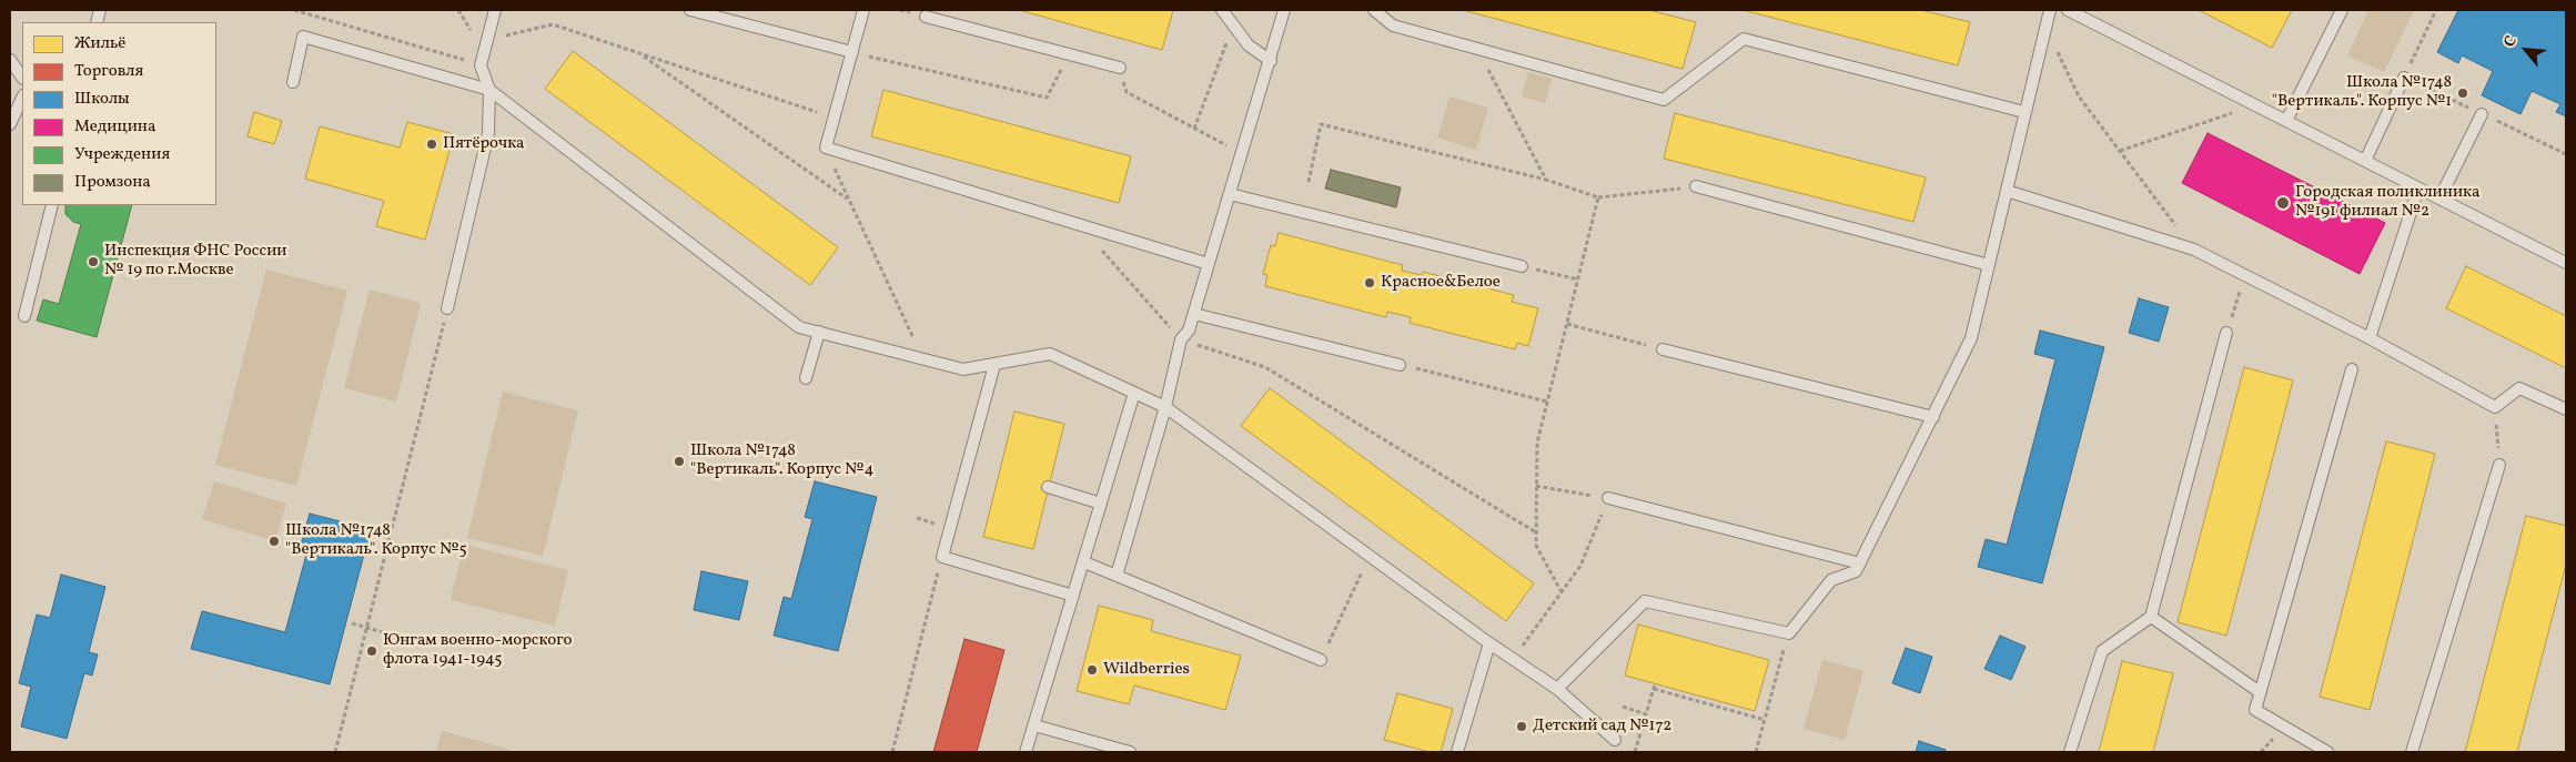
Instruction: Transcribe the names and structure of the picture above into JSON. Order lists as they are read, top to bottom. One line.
{"places":["Школа №1748 \"Вертикаль\". Корпус №1","Пятёрочка","Городская поликлиника №191 филиал №2","Инспекция ФНС России № 19 по г.Москве","Красное&Белое","Школа №1748 \"Вертикаль\". Корпус №4","Школа №1748 \"Вертикаль\". Корпус №5","Юнгам военно-морского флота 1941-1945","Wildberries","Детский сад №172"],"legend":["Жильё","Торговля","Школы","Медицина","Учреждения","Промзона"],"north":"top left"}
